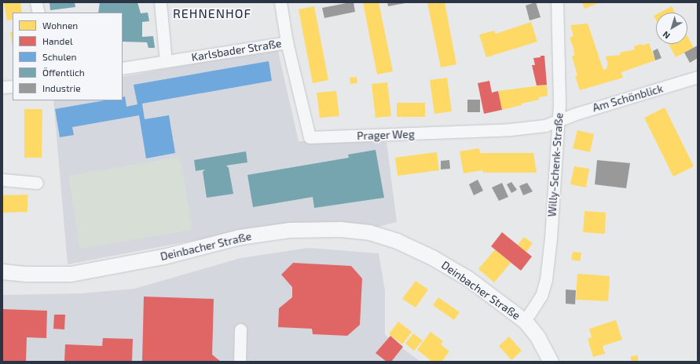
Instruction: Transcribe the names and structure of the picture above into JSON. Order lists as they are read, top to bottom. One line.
{"streets":{"street":["Karlsbader Straße","Am Schönblick","Prager Weg","Willy-Schenk-Straße","Deinbacher Straße"]},"crossings":[["Karlsbader Straße","Prager Weg"],["Am Schönblick","Prager Weg"],["Am Schönblick","Willy-Schenk-Straße"],["Prager Weg","Willy-Schenk-Straße"],["Willy-Schenk-Straße","Deinbacher Straße"]],"districts":["REHNENHOF"],"legend":["Wohnen","Handel","Schulen","Öffentlich","Industrie"],"north":"bottom left"}
